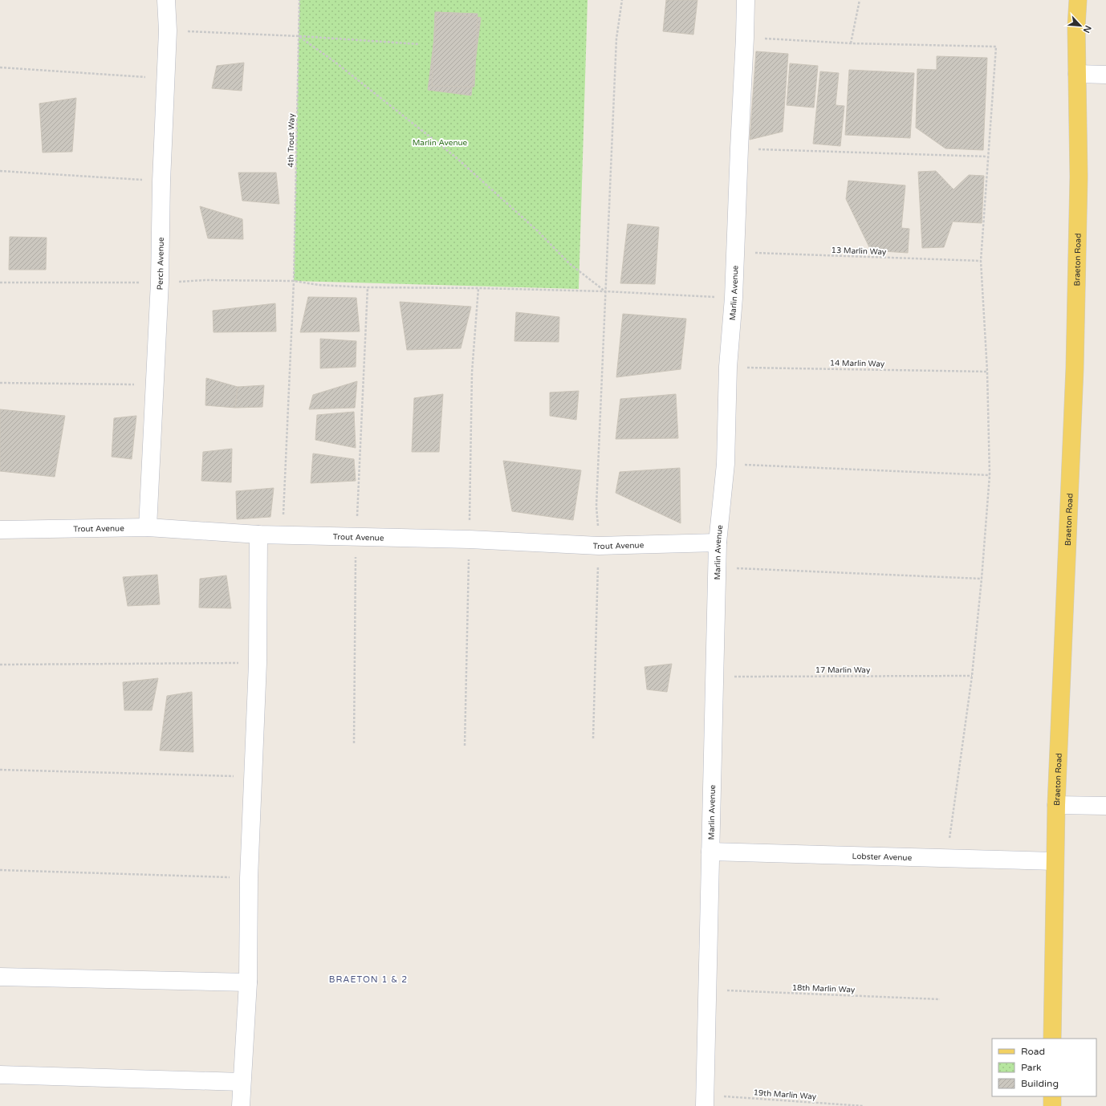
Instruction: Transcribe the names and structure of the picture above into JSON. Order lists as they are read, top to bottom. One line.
{"streets":{"main road":["Braeton Road"],"street":["Perch Avenue","Marlin Avenue","Trout Avenue","Lobster Avenue"],"path":["4th Trout Way","13 Marlin Way","14 Marlin Way","17 Marlin Way","18th Marlin Way","19th Marlin Way"]},"crossings":[["4th Trout Way","Trout Avenue"],["13 Marlin Way","Marlin Avenue"],["Braeton Road","Lobster Avenue"],["Perch Avenue","Trout Avenue"],["Marlin Avenue","14 Marlin Way"],["Marlin Avenue","Trout Avenue"],["Marlin Avenue","17 Marlin Way"],["Marlin Avenue","Lobster Avenue"],["Marlin Avenue","18th Marlin Way"],["Marlin Avenue","19th Marlin Way"]],"districts":["BRAETON 1 & 2"],"parks":["Marlin Avenue"],"legend":["Road","Park","Building"],"north":"bottom right"}
